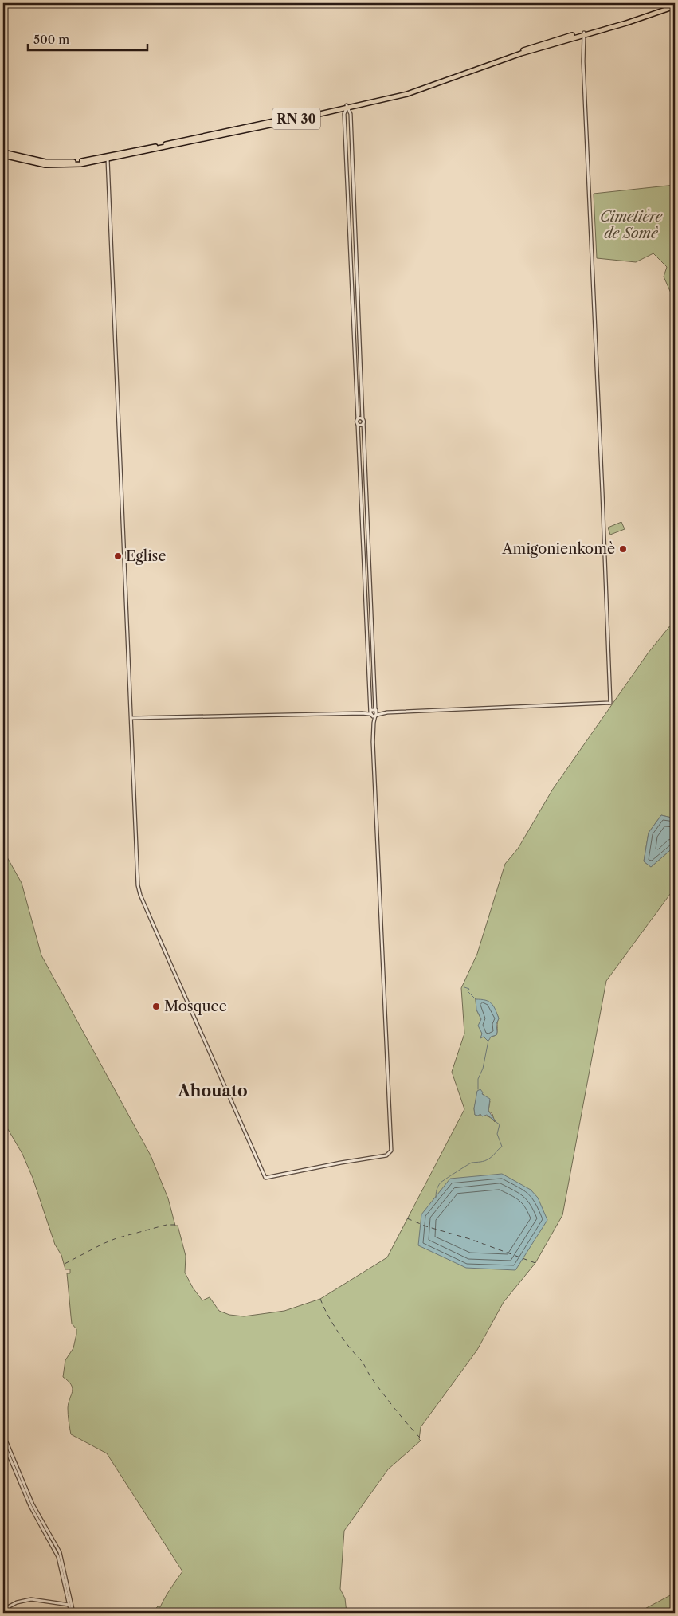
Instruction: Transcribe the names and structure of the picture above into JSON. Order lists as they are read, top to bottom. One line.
{"streets":{"main road":["RN 30"]},"districts":["Ahouato"],"parks":["Cimetière de Somè"],"places":["Amigonienkomè","Eglise","Mosquee"],"scale_bar":"500 m"}
